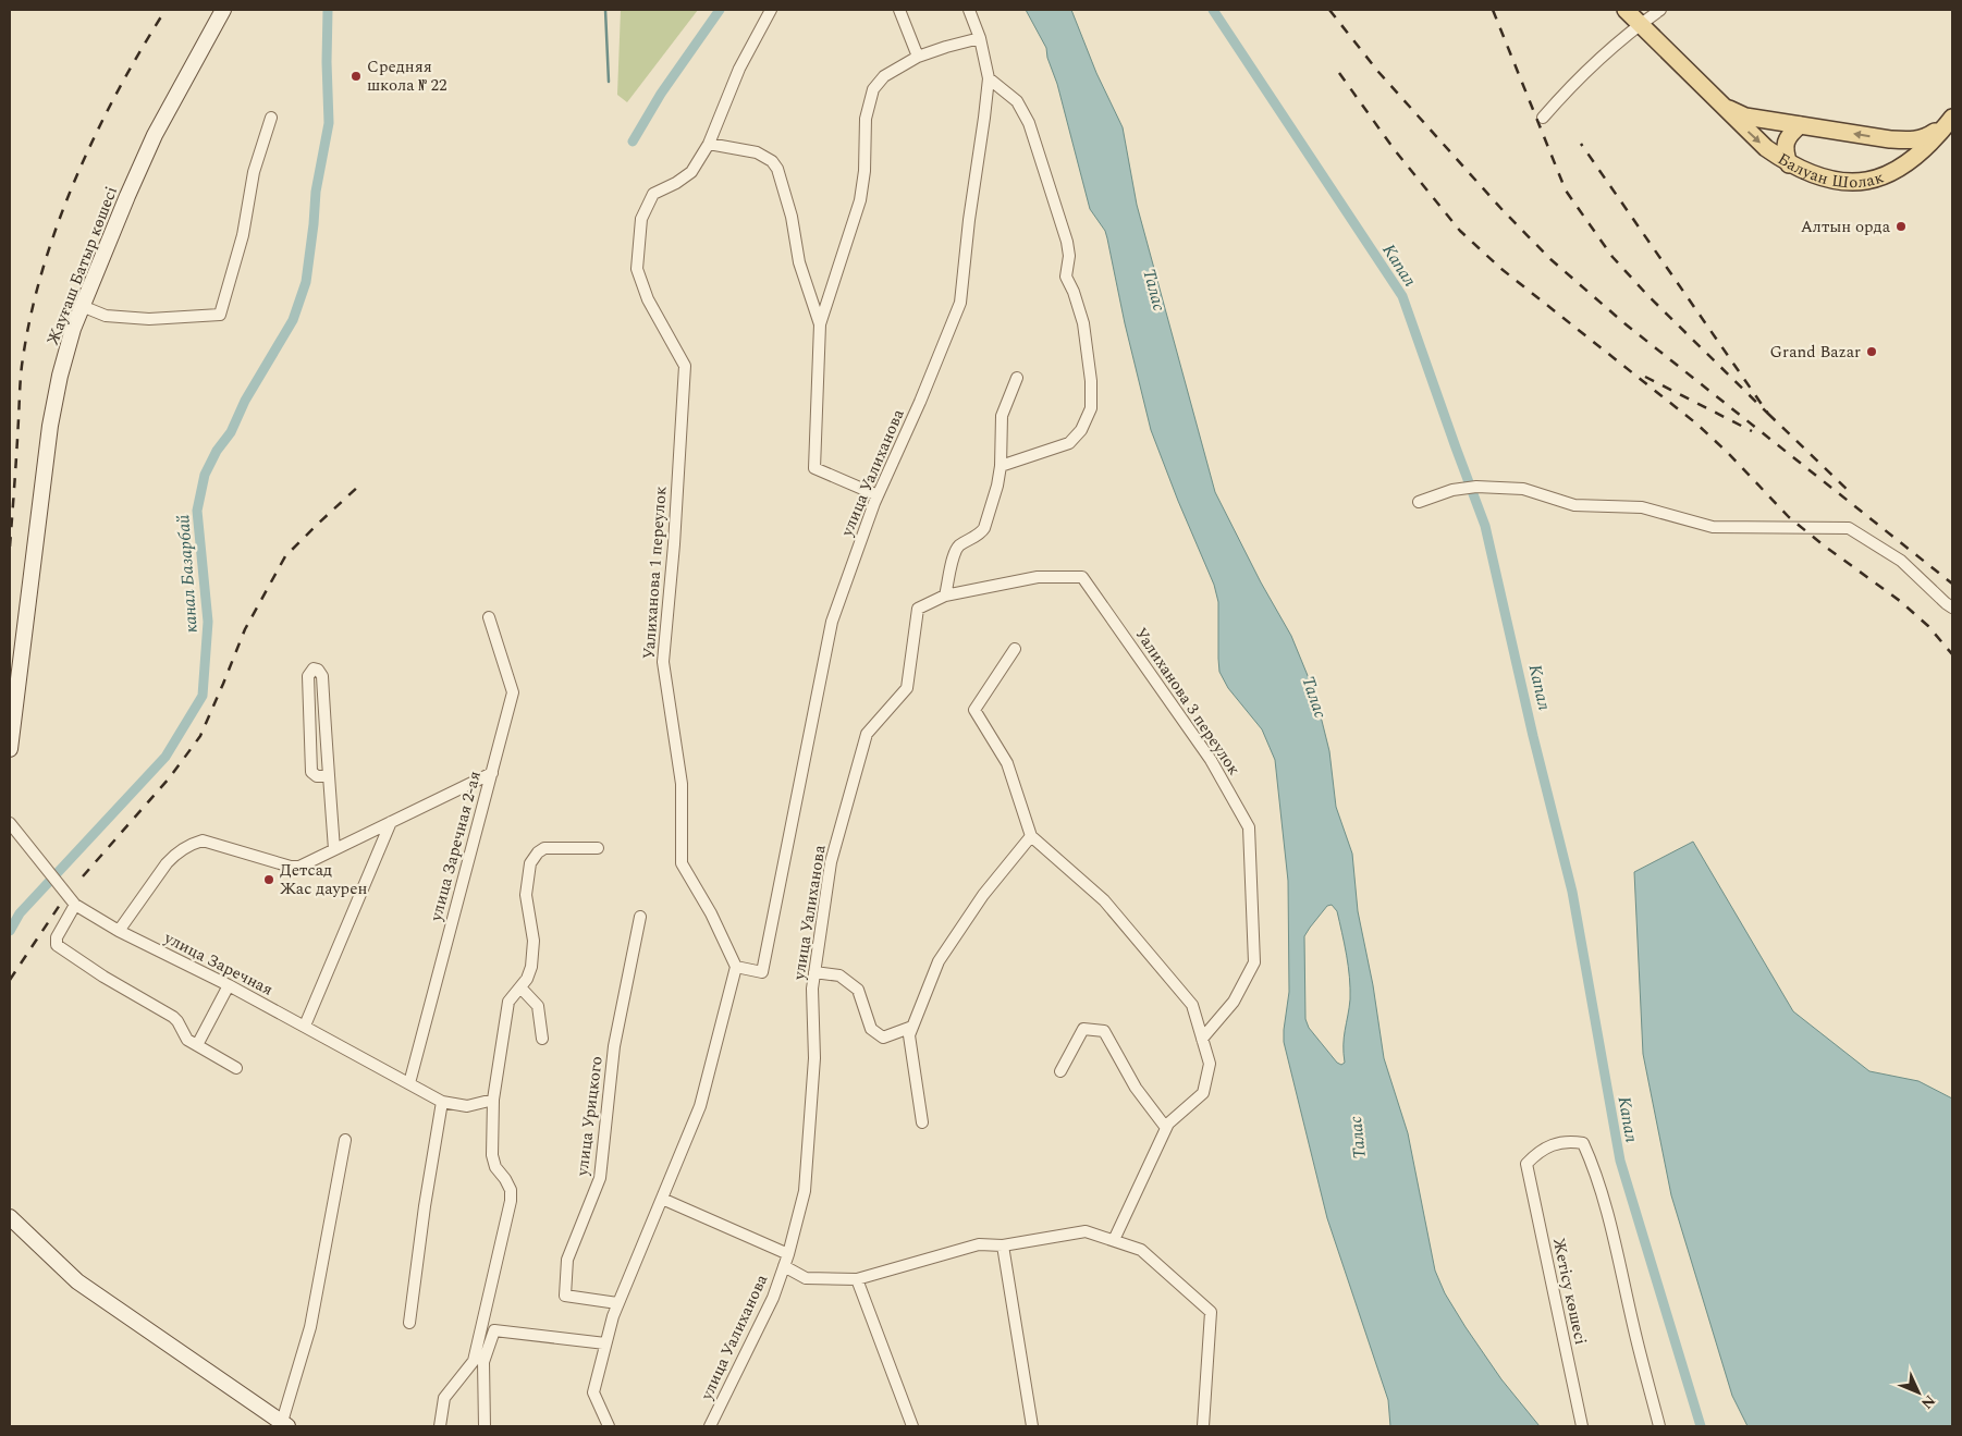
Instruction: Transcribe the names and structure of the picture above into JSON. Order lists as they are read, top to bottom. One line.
{"streets":{"main road":["Балуан Шолак","Жауғаш Батыр көшесі"],"street":["улица Уалиханова","Уалиханова 1 переулок","Уалиханова 3 переулок","улица Заречная 2-ая","улица Заречная","улица Урицкого","Жетісу көшесі"]},"crossings":[["улица Уалиханова","Уалиханова 1 переулок"],["улица Уалиханова","Уалиханова 3 переулок"],["улица Заречная 2-ая","улица Заречная"]],"water":["Капал","Талас","канал Базарбай"],"places":["Средняя школа № 22","Алтын орда","Grand Bazar","Детсад Жас даурен"],"north":"bottom right"}
